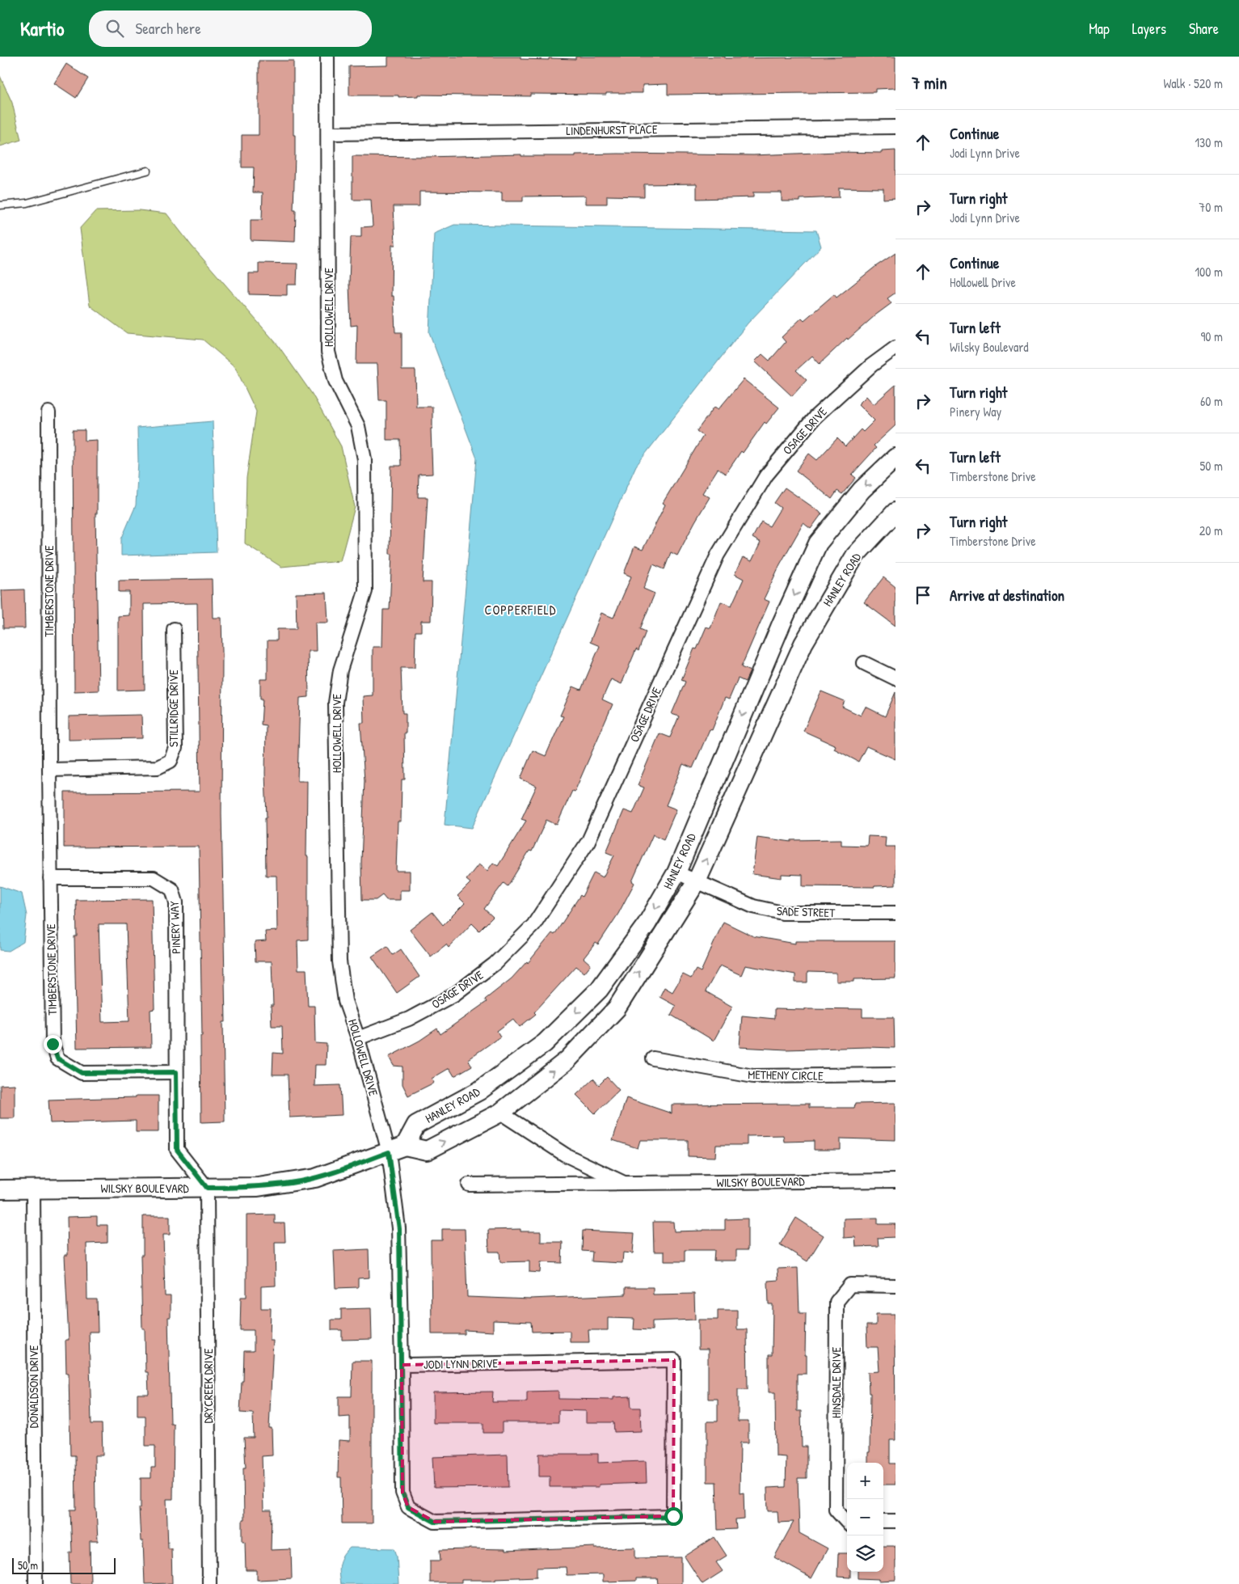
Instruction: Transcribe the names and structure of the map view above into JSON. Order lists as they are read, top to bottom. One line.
{"streets":{"main road":["HANLEY ROAD","WILSKY BOULEVARD"],"street":["LINDENHURST PLACE","HOLLOWELL DRIVE","OSAGE DRIVE","TIMBERSTONE DRIVE","STILLRIDGE DRIVE","SADE STREET","PINERY WAY","METHENY CIRCLE","JODI LYNN DRIVE","HINSDALE DRIVE","DRYCREEK DRIVE","DONALDSON DRIVE"]},"crossings":[["LINDENHURST PLACE","HOLLOWELL DRIVE"],["HOLLOWELL DRIVE","OSAGE DRIVE"],["HOLLOWELL DRIVE","HANLEY ROAD"],["HOLLOWELL DRIVE","WILSKY BOULEVARD"],["HOLLOWELL DRIVE","JODI LYNN DRIVE"],["HANLEY ROAD","SADE STREET"],["HANLEY ROAD","WILSKY BOULEVARD"],["TIMBERSTONE DRIVE","STILLRIDGE DRIVE"],["TIMBERSTONE DRIVE","PINERY WAY"],["PINERY WAY","WILSKY BOULEVARD"],["PINERY WAY","DRYCREEK DRIVE"],["WILSKY BOULEVARD","DRYCREEK DRIVE"],["WILSKY BOULEVARD","DONALDSON DRIVE"]],"districts":["COPPERFIELD"],"scale_bar":"50 m","page":{"header":"Kartio","search":"Search here","nav":["Map","Layers","Share"],"heading":["7 min","Walk · 520 m"],"list":[["Continue","Jodi Lynn Drive","130 m"],["Turn right","Jodi Lynn Drive","70 m"],["Continue","Hollowell Drive","100 m"],["Turn left","Wilsky Boulevard","90 m"],["Turn right","Pinery Way","60 m"],["Turn left","Timberstone Drive","50 m"],["Turn right","Timberstone Drive","20 m"],"Arrive at destination"],"map_buttons":["+","−"],"scale":"50 m"}}
